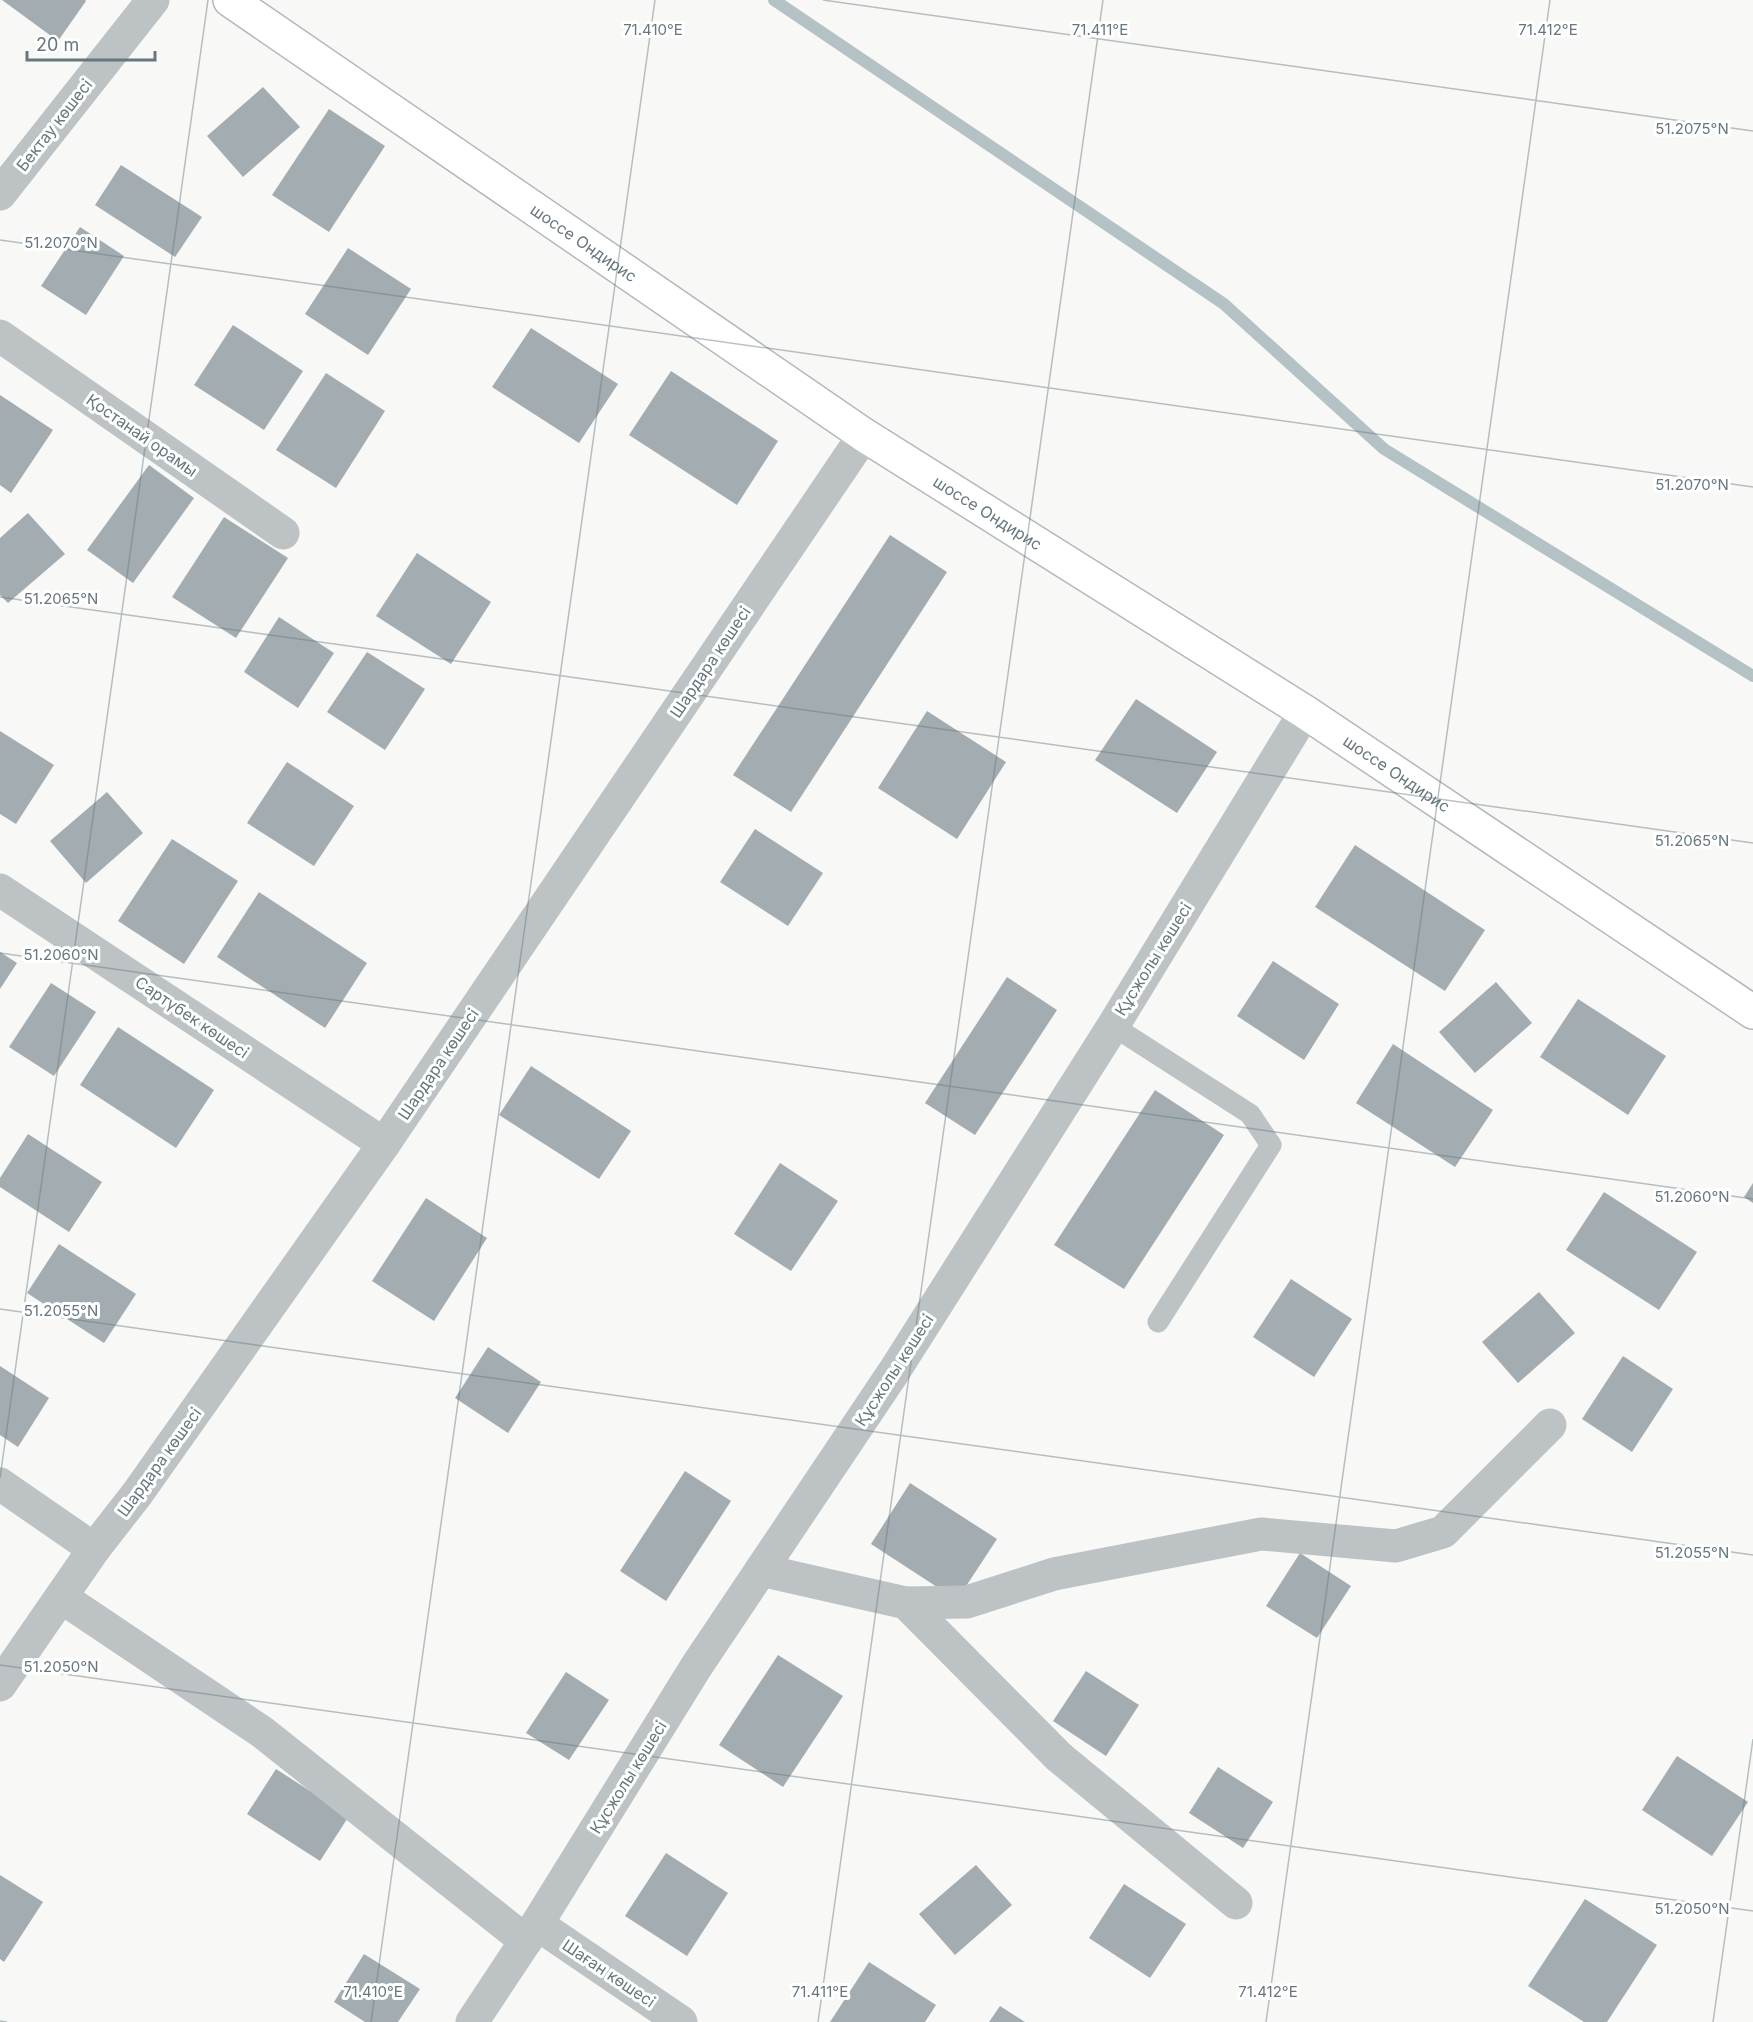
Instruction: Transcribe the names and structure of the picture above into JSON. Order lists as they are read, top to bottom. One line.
{"streets":{"main road":["шоссе Ондирис"],"street":["Бектау көшесі","Қостанай орамы","Шардара көшесі","Құсжолы көшесі","Сартүбек көшесі","Шаған көшесі"]},"crossings":[["шоссе Ондирис","Шардара көшесі"],["шоссе Ондирис","Құсжолы көшесі"],["Шардара көшесі","Сартүбек көшесі"],["Шардара көшесі","Шаған көшесі"],["Құсжолы көшесі","Шаған көшесі"]],"scale_bar":"20 m","coordinates":["71.410°E","71.411°E","71.412°E","51.2075°N","51.2070°N","51.2065°N","51.2060°N","51.2055°N","51.2050°N"]}
